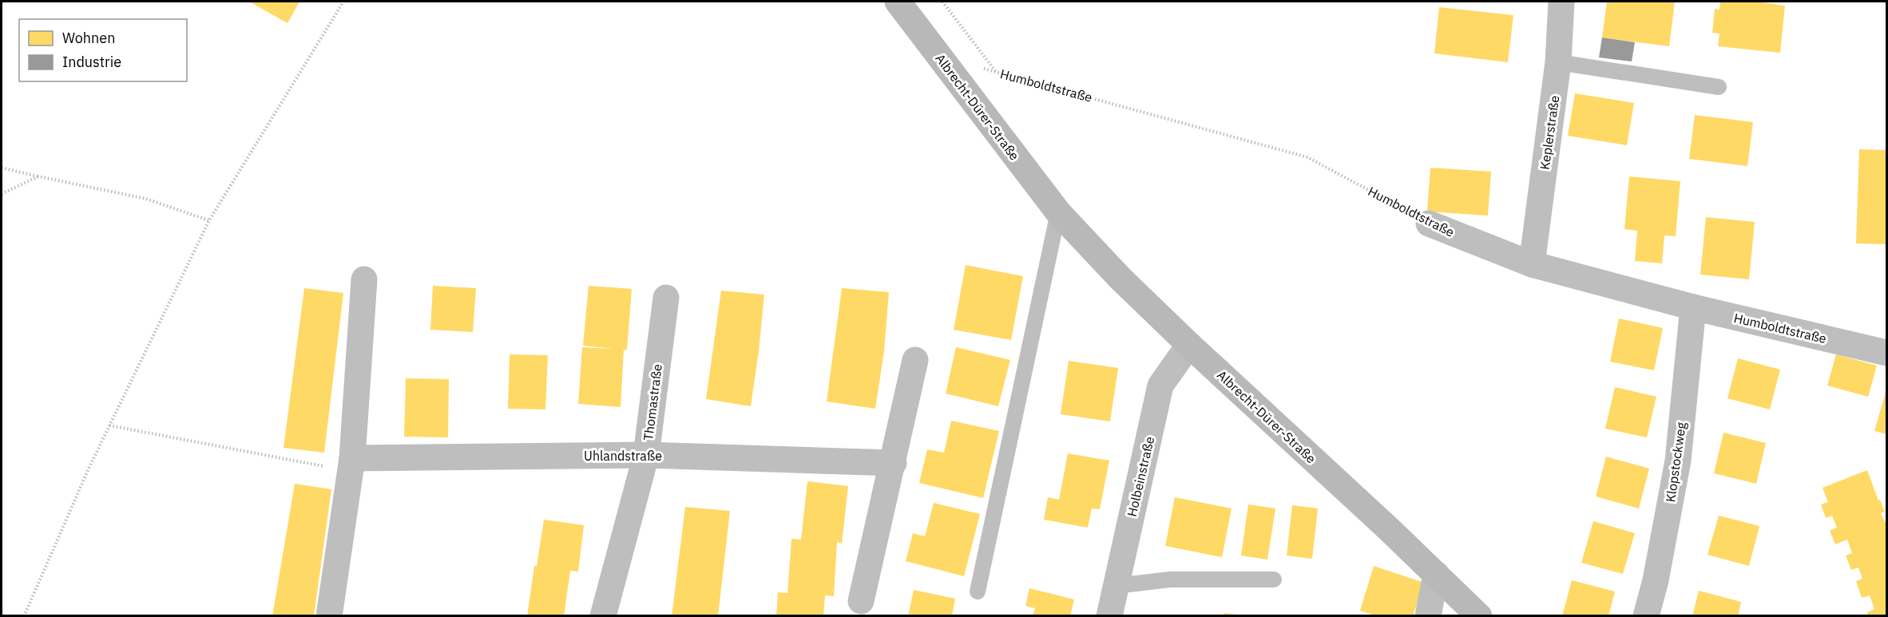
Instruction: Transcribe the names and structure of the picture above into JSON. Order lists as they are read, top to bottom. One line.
{"streets":{"street":["Humboldtstraße","Albrecht-Dürer-Straße","Keplerstraße","Thomastraße","Uhlandstraße","Klopstockweg","Holbeinstraße"]},"crossings":[["Humboldtstraße","Keplerstraße"],["Humboldtstraße","Klopstockweg"],["Albrecht-Dürer-Straße","Holbeinstraße"],["Thomastraße","Uhlandstraße"]],"legend":["Wohnen","Industrie"]}
